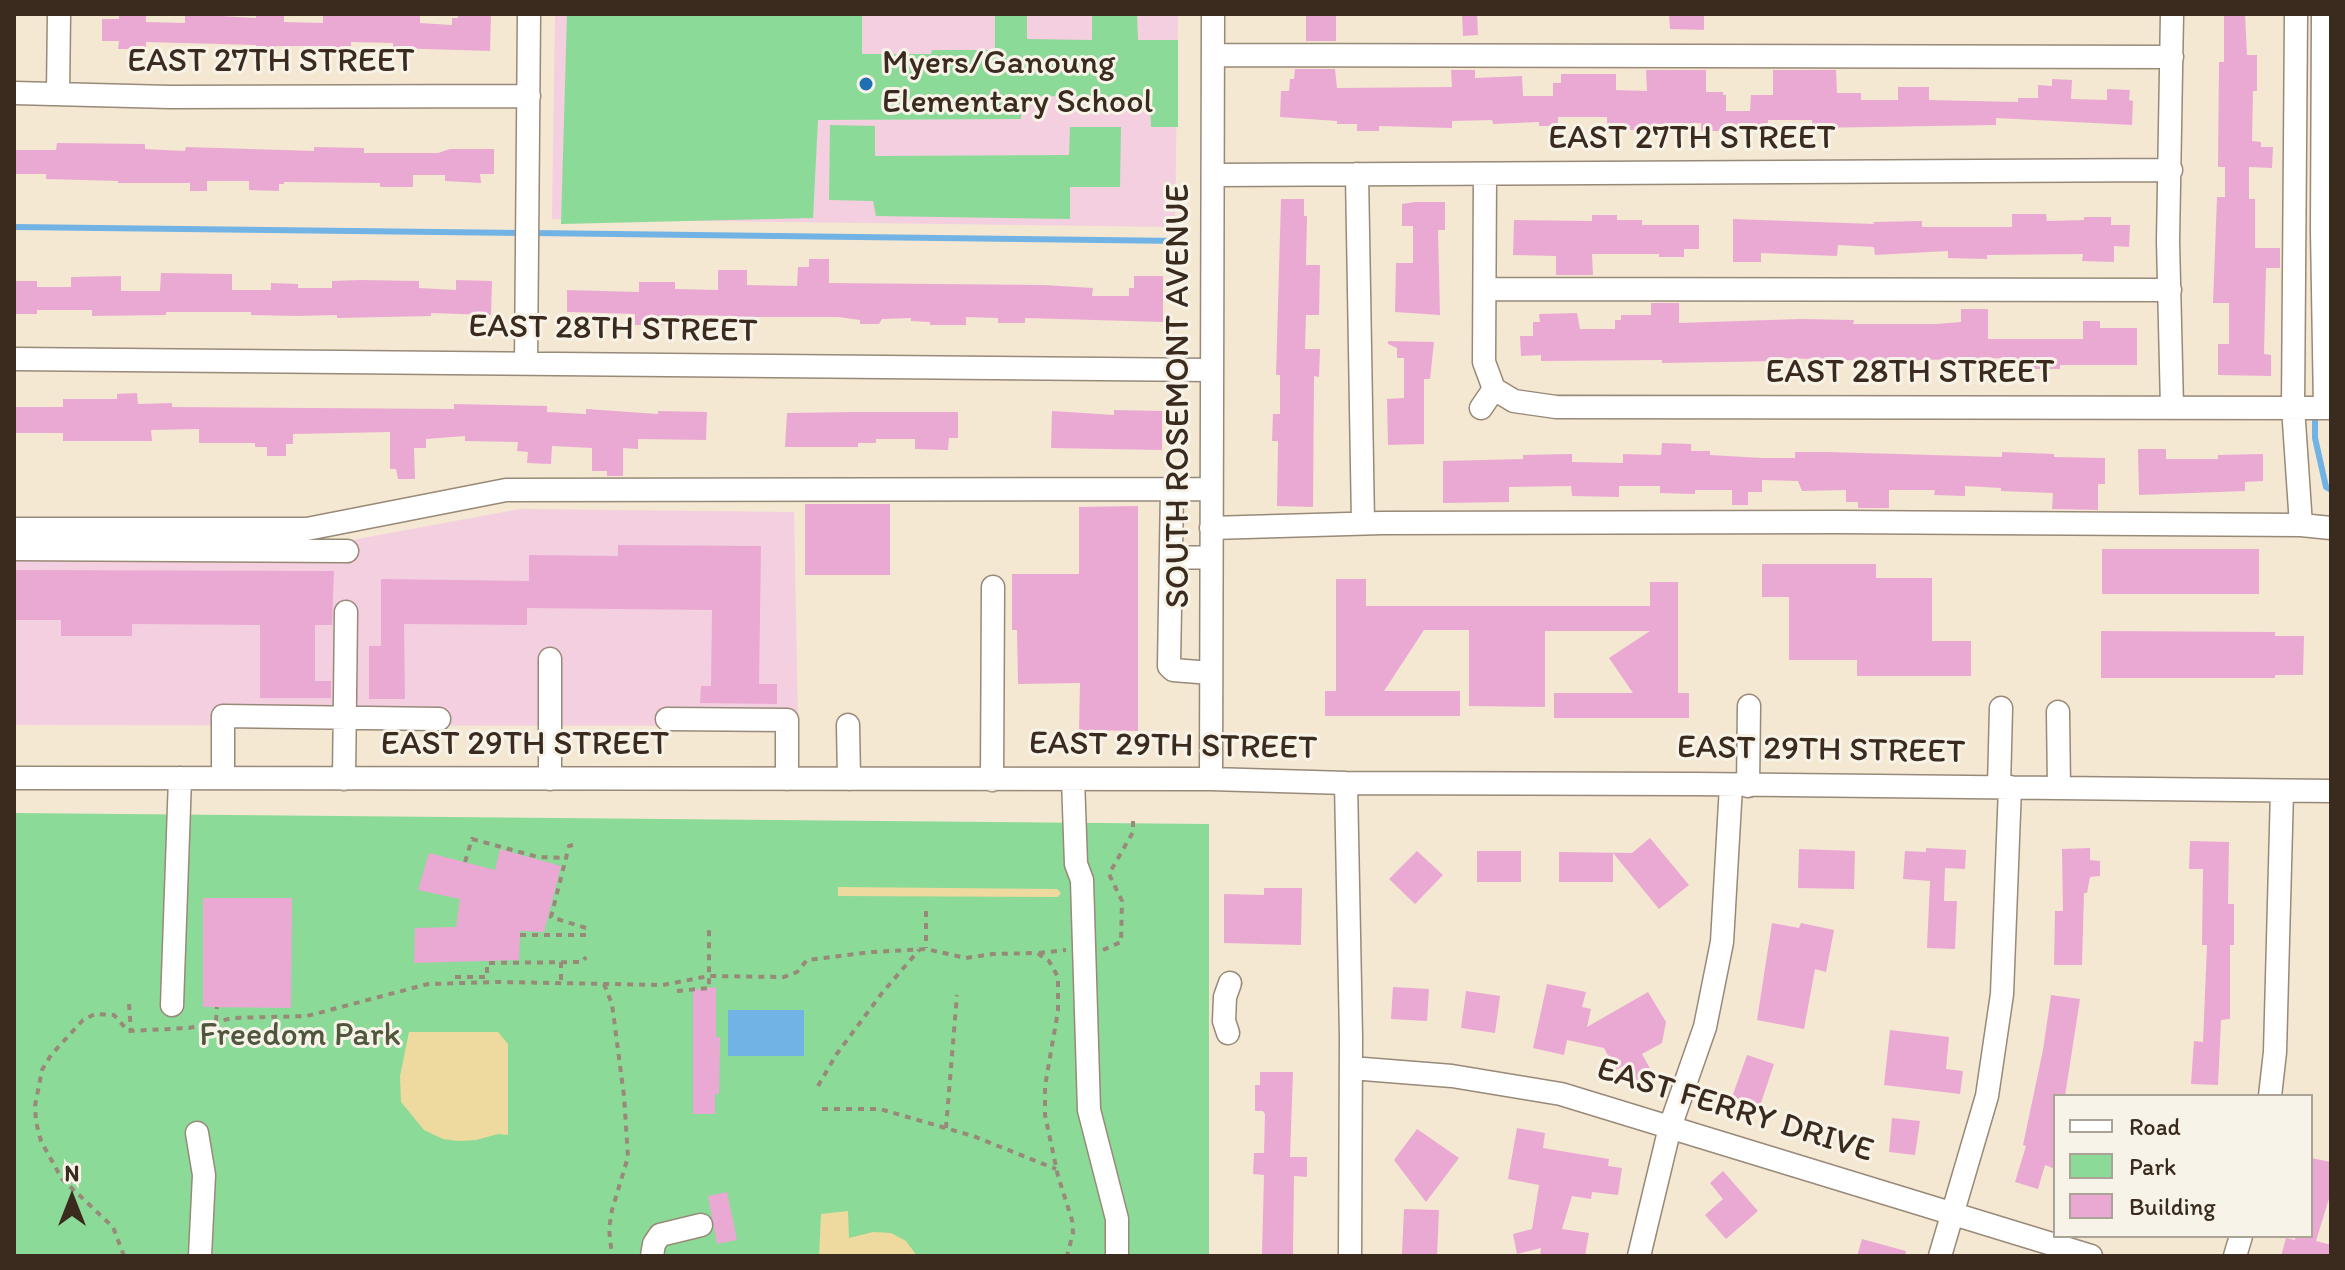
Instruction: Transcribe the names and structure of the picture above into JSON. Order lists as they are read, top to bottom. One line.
{"streets":{"street":["EAST 27TH STREET","EAST 28TH STREET","SOUTH ROSEMONT AVENUE","EAST 29TH STREET","EAST FERRY DRIVE"]},"crossings":[["EAST 27TH STREET","SOUTH ROSEMONT AVENUE"],["EAST 28TH STREET","SOUTH ROSEMONT AVENUE"],["SOUTH ROSEMONT AVENUE","EAST 29TH STREET"]],"parks":["Freedom Park"],"places":["Myers/Ganoung Elementary School"],"legend":["Road","Park","Building"],"north":"top"}
